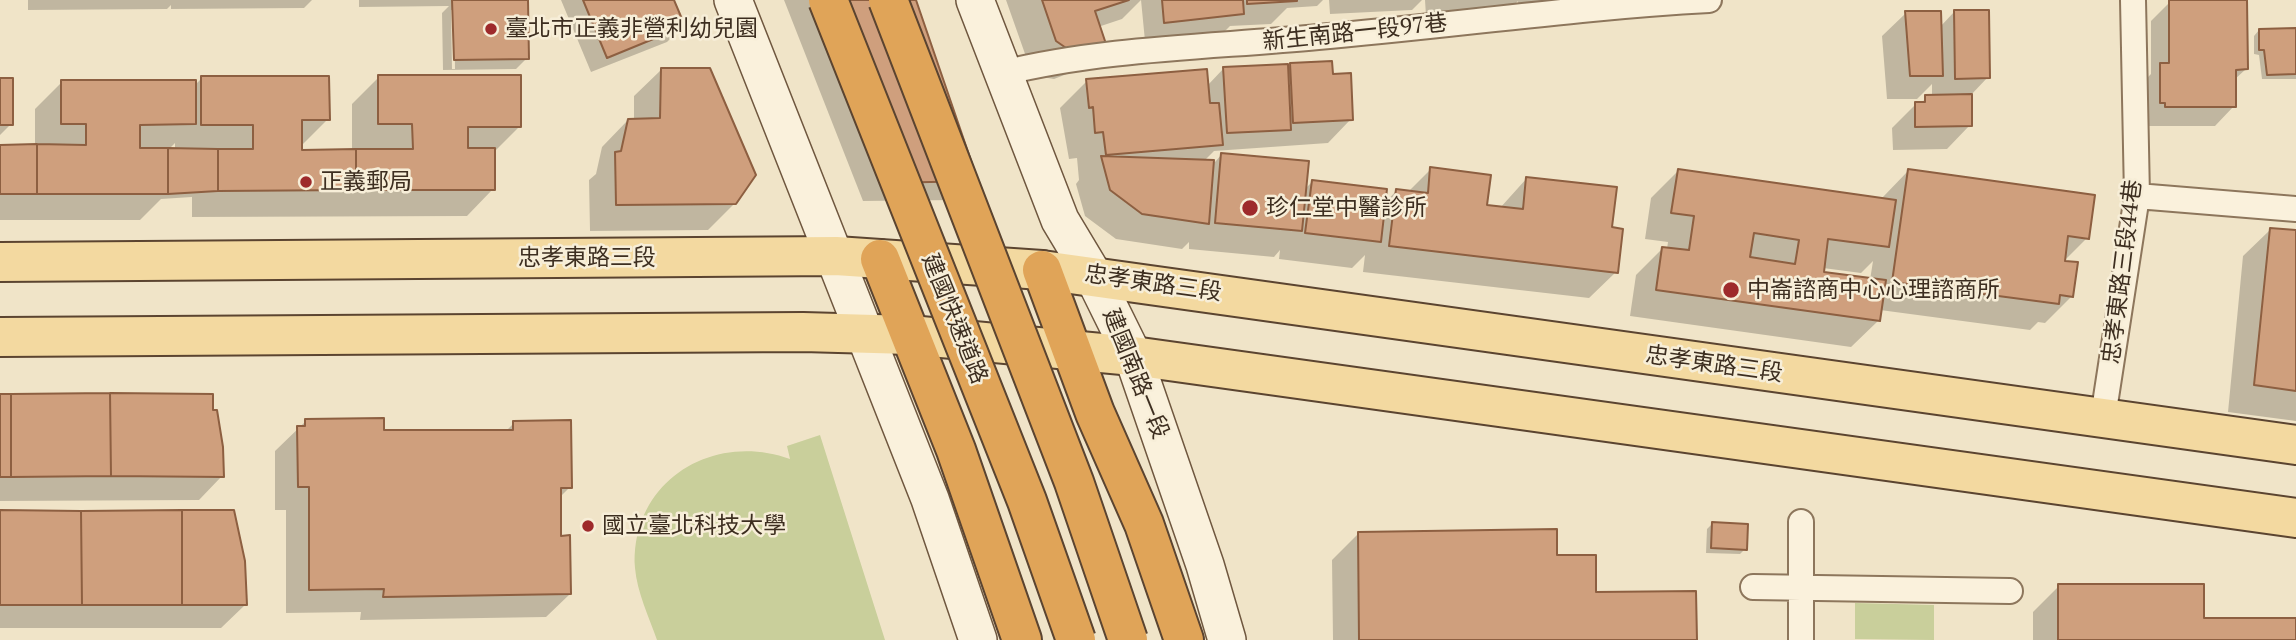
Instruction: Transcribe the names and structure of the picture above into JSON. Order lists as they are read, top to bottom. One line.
{"streets":{"highway":["建國快速道路"],"main road":["忠孝東路三段"],"street":["新生南路一段97巷","忠孝東路三段44巷","建國南路一段"]},"crossings":[["新生南路一段97巷","建國南路一段"],["忠孝東路三段","忠孝東路三段44巷"],["忠孝東路三段","建國南路一段"]],"places":["臺北市正義非營利幼兒園","正義郵局","珍仁堂中醫診所","中崙諮商中心心理諮商所","國立臺北科技大學"]}
